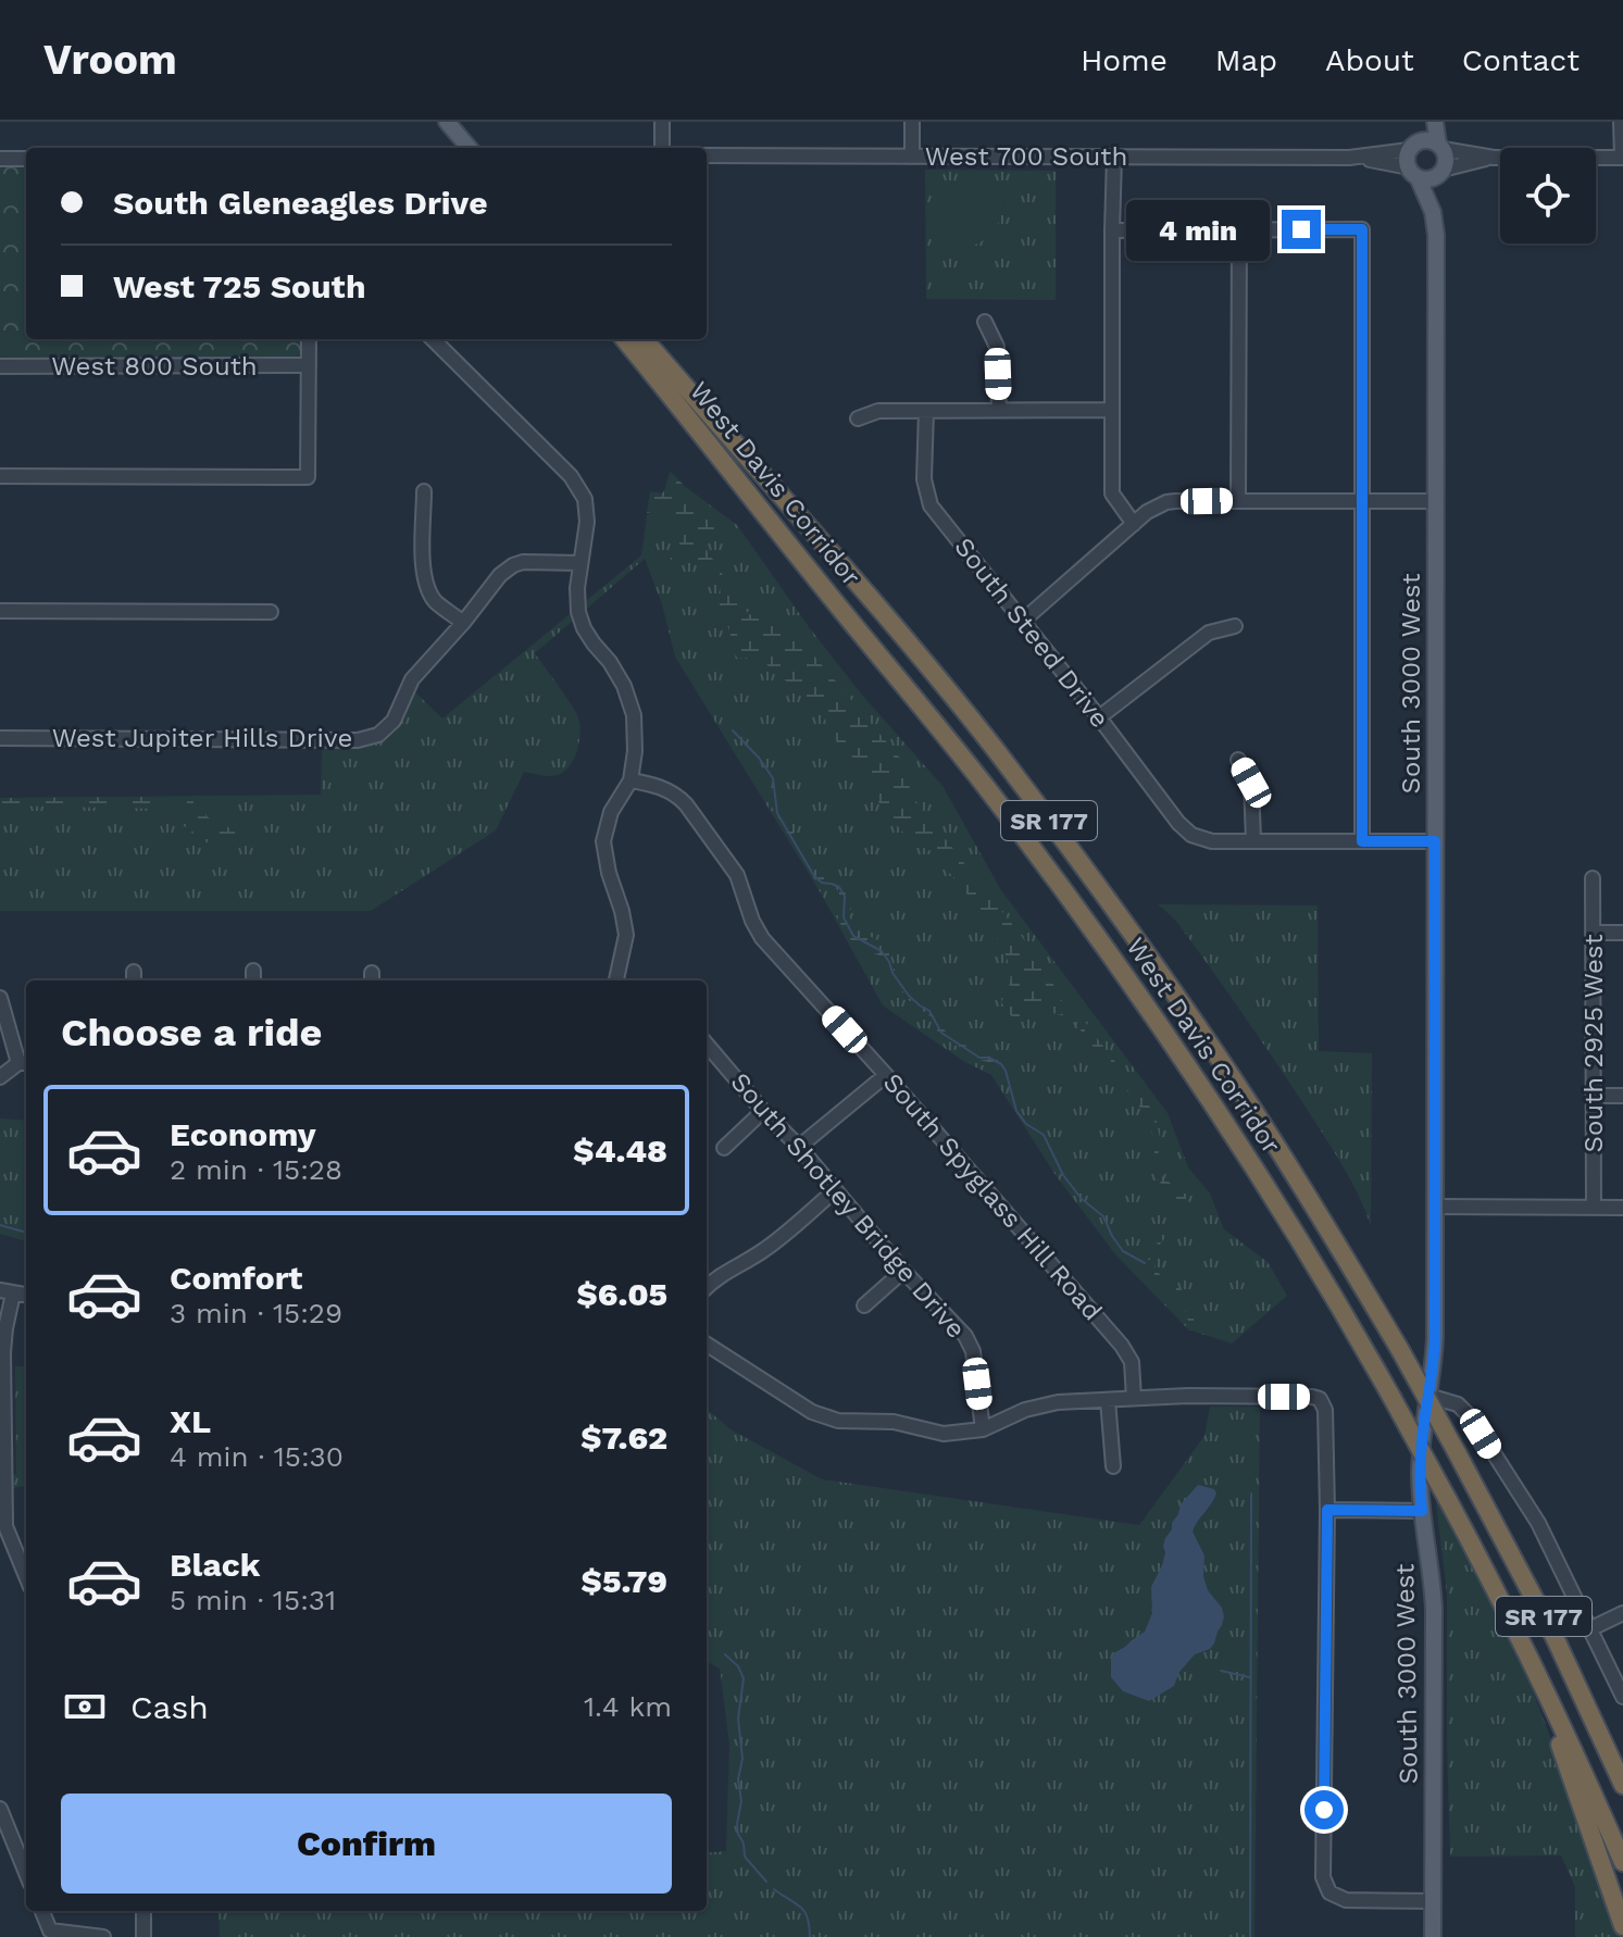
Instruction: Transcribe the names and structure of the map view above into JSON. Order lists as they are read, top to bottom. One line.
{"streets":{"highway":["West Davis Corridor","SR 177"],"main road":["South 3000 West"],"street":["West 700 South","West 800 South","South Steed Drive","West Jupiter Hills Drive","South 2925 West","South Spyglass Hill Road","South Shotley Bridge Drive"]},"crossings":[["West 700 South","South 3000 West"]],"page":{"header":"Vroom","nav":["Home","Map","About","Contact"],"banner":["South Gleneagles Drive","West 725 South"],"bubble":"4 min","heading":"Choose a ride","list":[{"name":"Economy","note":"2 min · 15:28","value":"$4.48"},{"name":"Comfort","note":"3 min · 15:29","value":"$6.05"},{"name":"XL","note":"4 min · 15:30","value":"$7.62"},{"name":"Black","note":"5 min · 15:31","value":"$5.79"}],"pay":["Cash","1.4 km"],"buttons":"Confirm"}}
